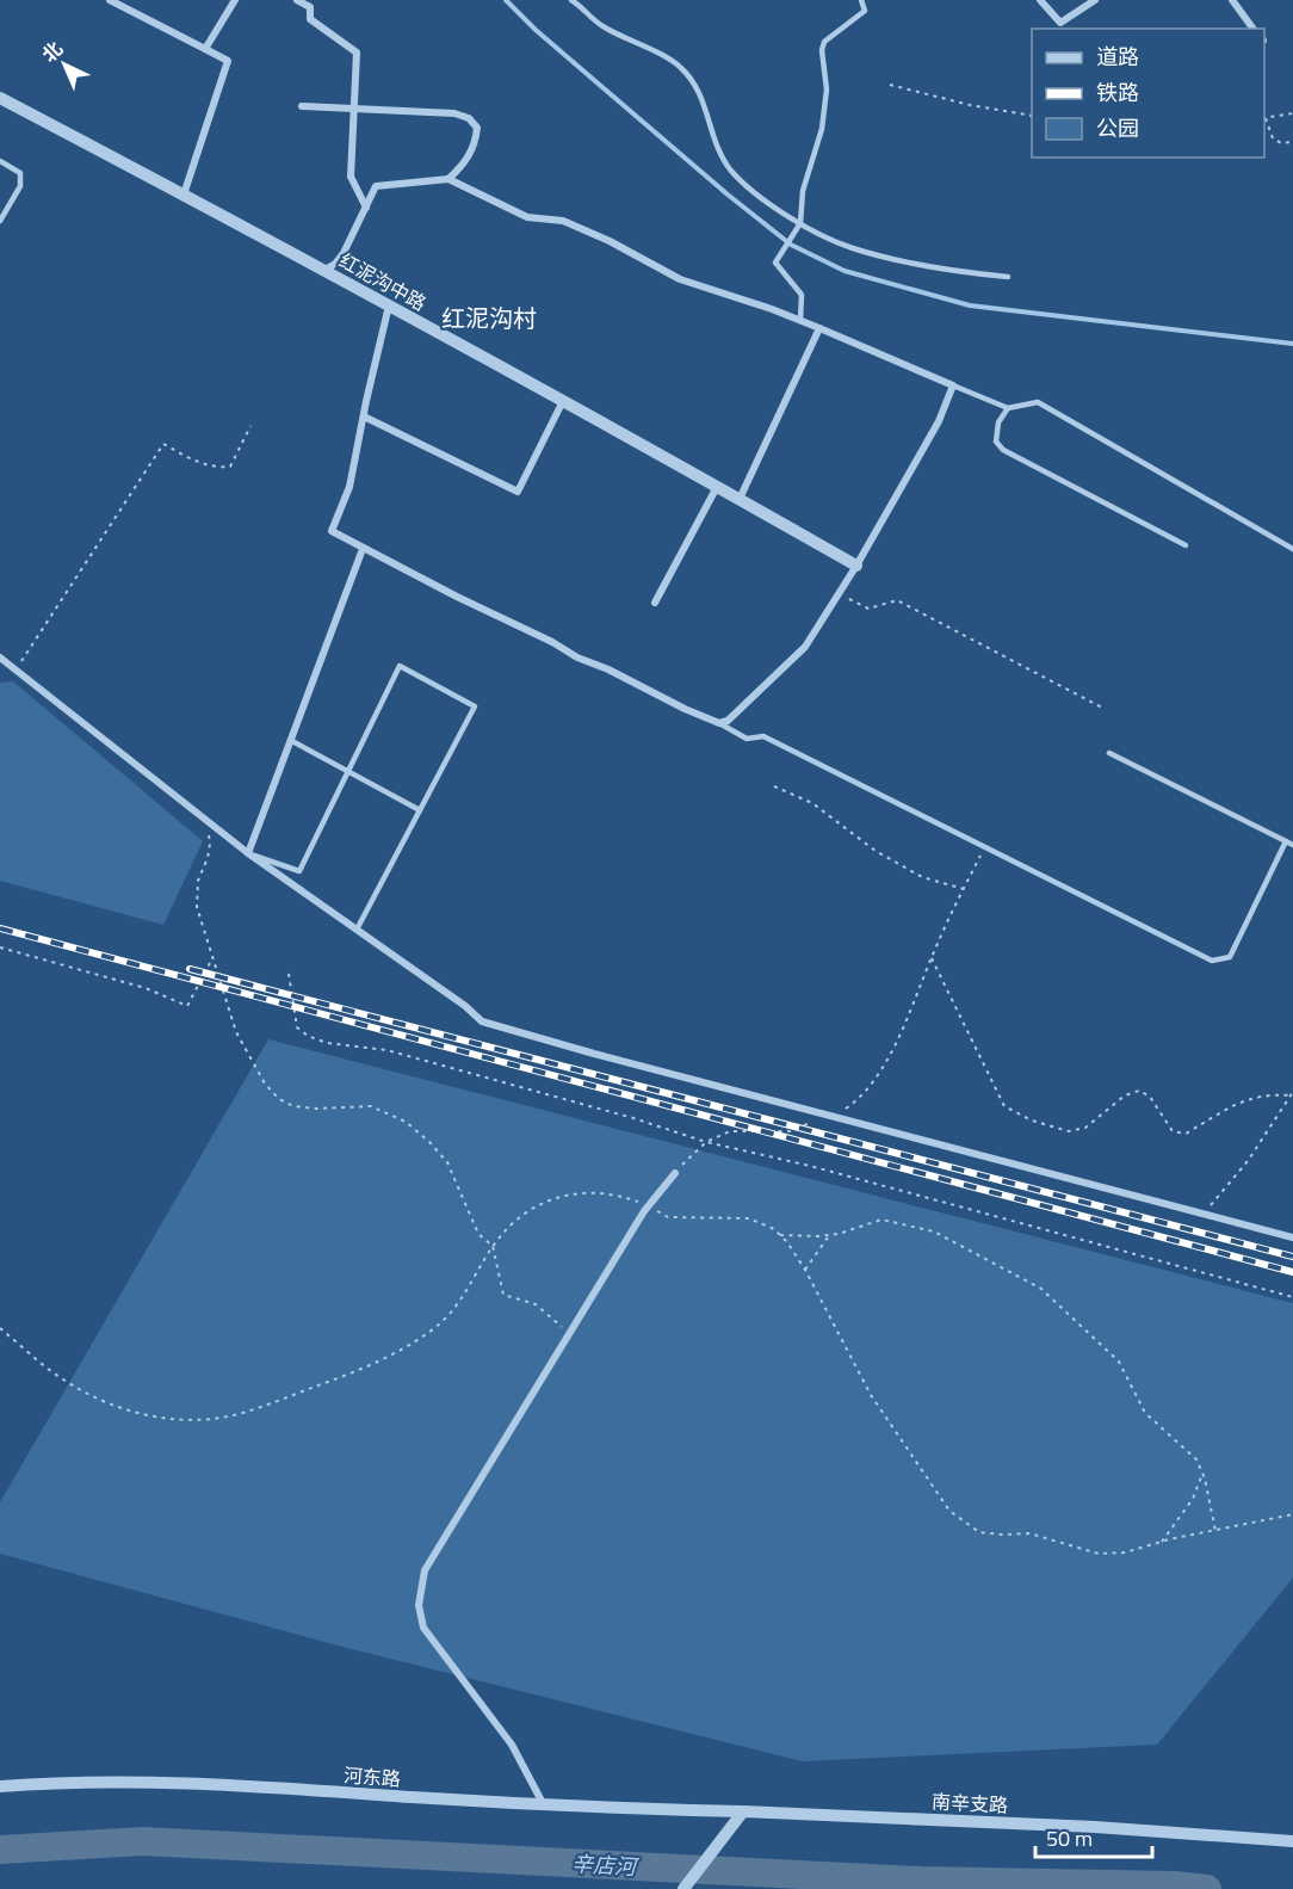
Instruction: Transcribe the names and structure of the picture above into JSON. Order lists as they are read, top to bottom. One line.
{"streets":{"street":["红泥沟中路","河东路","南辛支路"]},"crossings":[["河东路","南辛支路"]],"districts":["红泥沟村"],"water":["辛店河"],"legend":["道路","铁路","公园"],"scale_bar":"50 m","north":"top left"}
